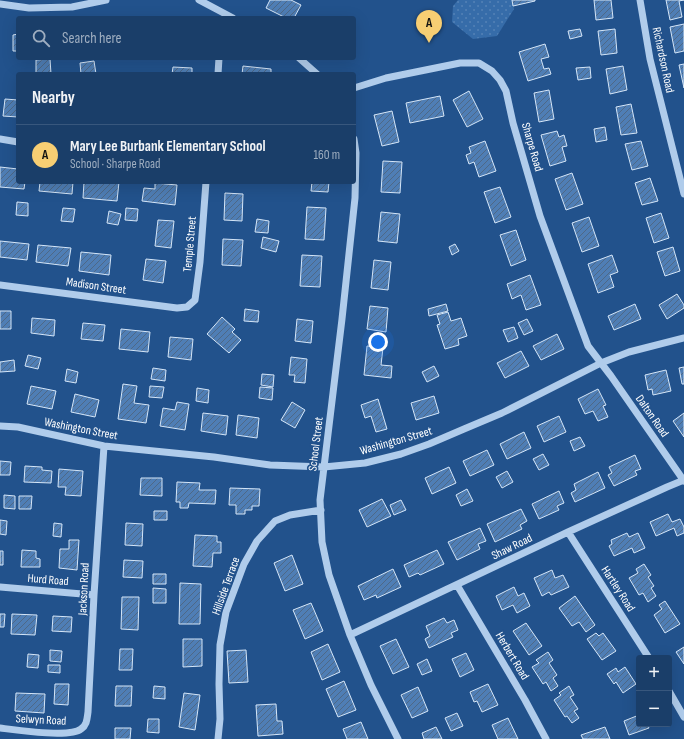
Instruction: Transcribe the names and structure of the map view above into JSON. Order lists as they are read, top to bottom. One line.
{"streets":{"street":["Richardson Road","Sharpe Road","Temple Street","Madison Street","Dalton Road","Washington Street","School Street","Shaw Road","Hurd Road","Hillside Terrace","Jackson Road","Hartley Road","Herbert Road","Selwyn Road"]},"crossings":[["Sharpe Road","Dalton Road"],["Sharpe Road","Washington Street"],["Temple Street","Madison Street"],["Dalton Road","Washington Street"],["Dalton Road","Shaw Road"],["Washington Street","School Street"],["Washington Street","Jackson Road"],["School Street","Shaw Road"],["School Street","Hillside Terrace"],["Shaw Road","Hartley Road"],["Shaw Road","Herbert Road"],["Hurd Road","Jackson Road"],["Jackson Road","Selwyn Road"]],"page":{"pins":"A","search":"Search here","heading":"Nearby","list":[{"mark":"A","name":"Mary Lee Burbank Elementary School","note":"School · Sharpe Road","value":"160 m"}],"map_buttons":["+","−"]}}
